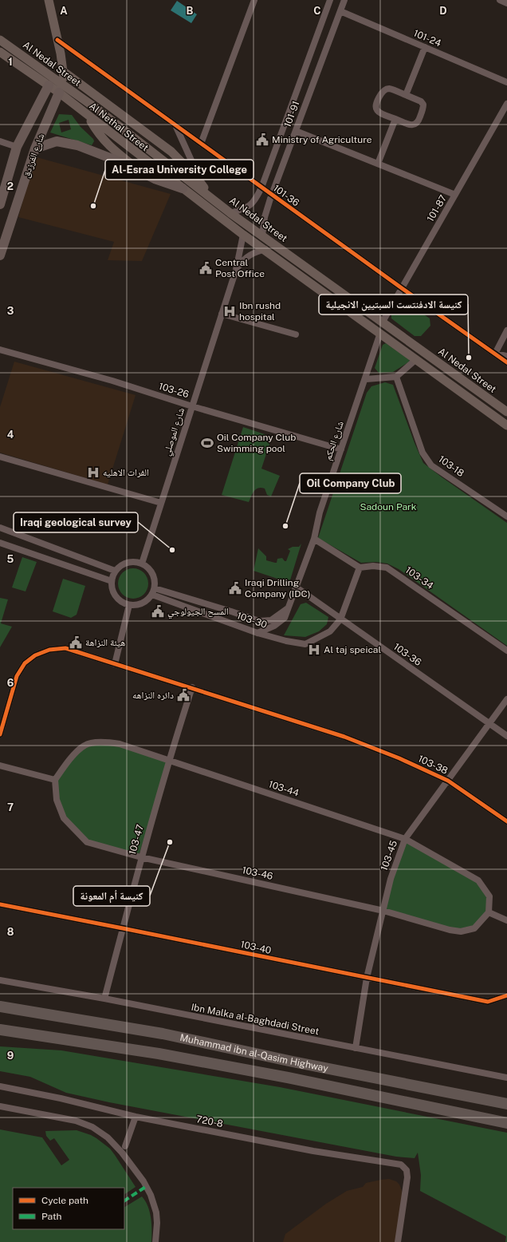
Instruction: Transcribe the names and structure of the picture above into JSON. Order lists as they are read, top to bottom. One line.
{"streets":{"highway":["Muhammad ibn al-Qasim Highway"],"main road":["Al Nedal Street","Al Nethal Street","شارع الفرزدق"],"street":["101-24","101-91","101-36","101-87","103-26","شارع الموصلي","شارع الحكم","103-18","103-34","103-30","103-36","103-38","103-44","103-47","103-45","103-46","103-40","Ibn Malka al-Baghdadi Street","720-8"]},"crossings":[["101-24","101-91"],["Al Nedal Street","101-91"],["Al Nedal Street","Al Nethal Street"],["Al Nedal Street","شارع الفرزدق"],["Al Nedal Street","101-87"],["101-91","101-36"],["Al Nethal Street","شارع الفرزدق"],["Al Nethal Street","شارع الموصلي"],["Al Nethal Street","شارع الحكم"],["101-36","101-87"],["103-26","شارع الموصلي"],["103-26","شارع الحكم"],["شارع الموصلي","103-30"],["شارع الحكم","103-30"],["شارع الحكم","103-36"],["103-30","103-36"],["103-36","103-45"],["103-38","103-47"],["103-38","103-45"],["103-44","103-47"],["103-44","103-45"],["103-44","103-46"],["103-47","103-46"],["103-47","103-40"],["103-47","Ibn Malka al-Baghdadi Street"],["103-45","103-46"],["103-45","103-40"],["103-45","Ibn Malka al-Baghdadi Street"]],"parks":["Sadoun Park"],"places":{"public building":["Ministry of Agriculture","Central Post Office","Iraqi Drilling Company (IDC)","المسح الجيولوجي","هيئة النزاهة","دائره النزاهه"],"other":["Al-Esraa University College","كنيسة الادفنتست السبتيين الانجيلية","Oil Company Club","Iraqi geological survey","كنيسة أم المعونة"],"hospital":["Ibn rushd hospital","الفرات الاهليه","Al taj speical"],"sports":["Oil Company Club Swimming pool"]},"legend":["Cycle path","Path"],"grid":{"columns":["A","B","C","D"],"rows":["1","2","3","4","5","6","7","8","9"]}}
